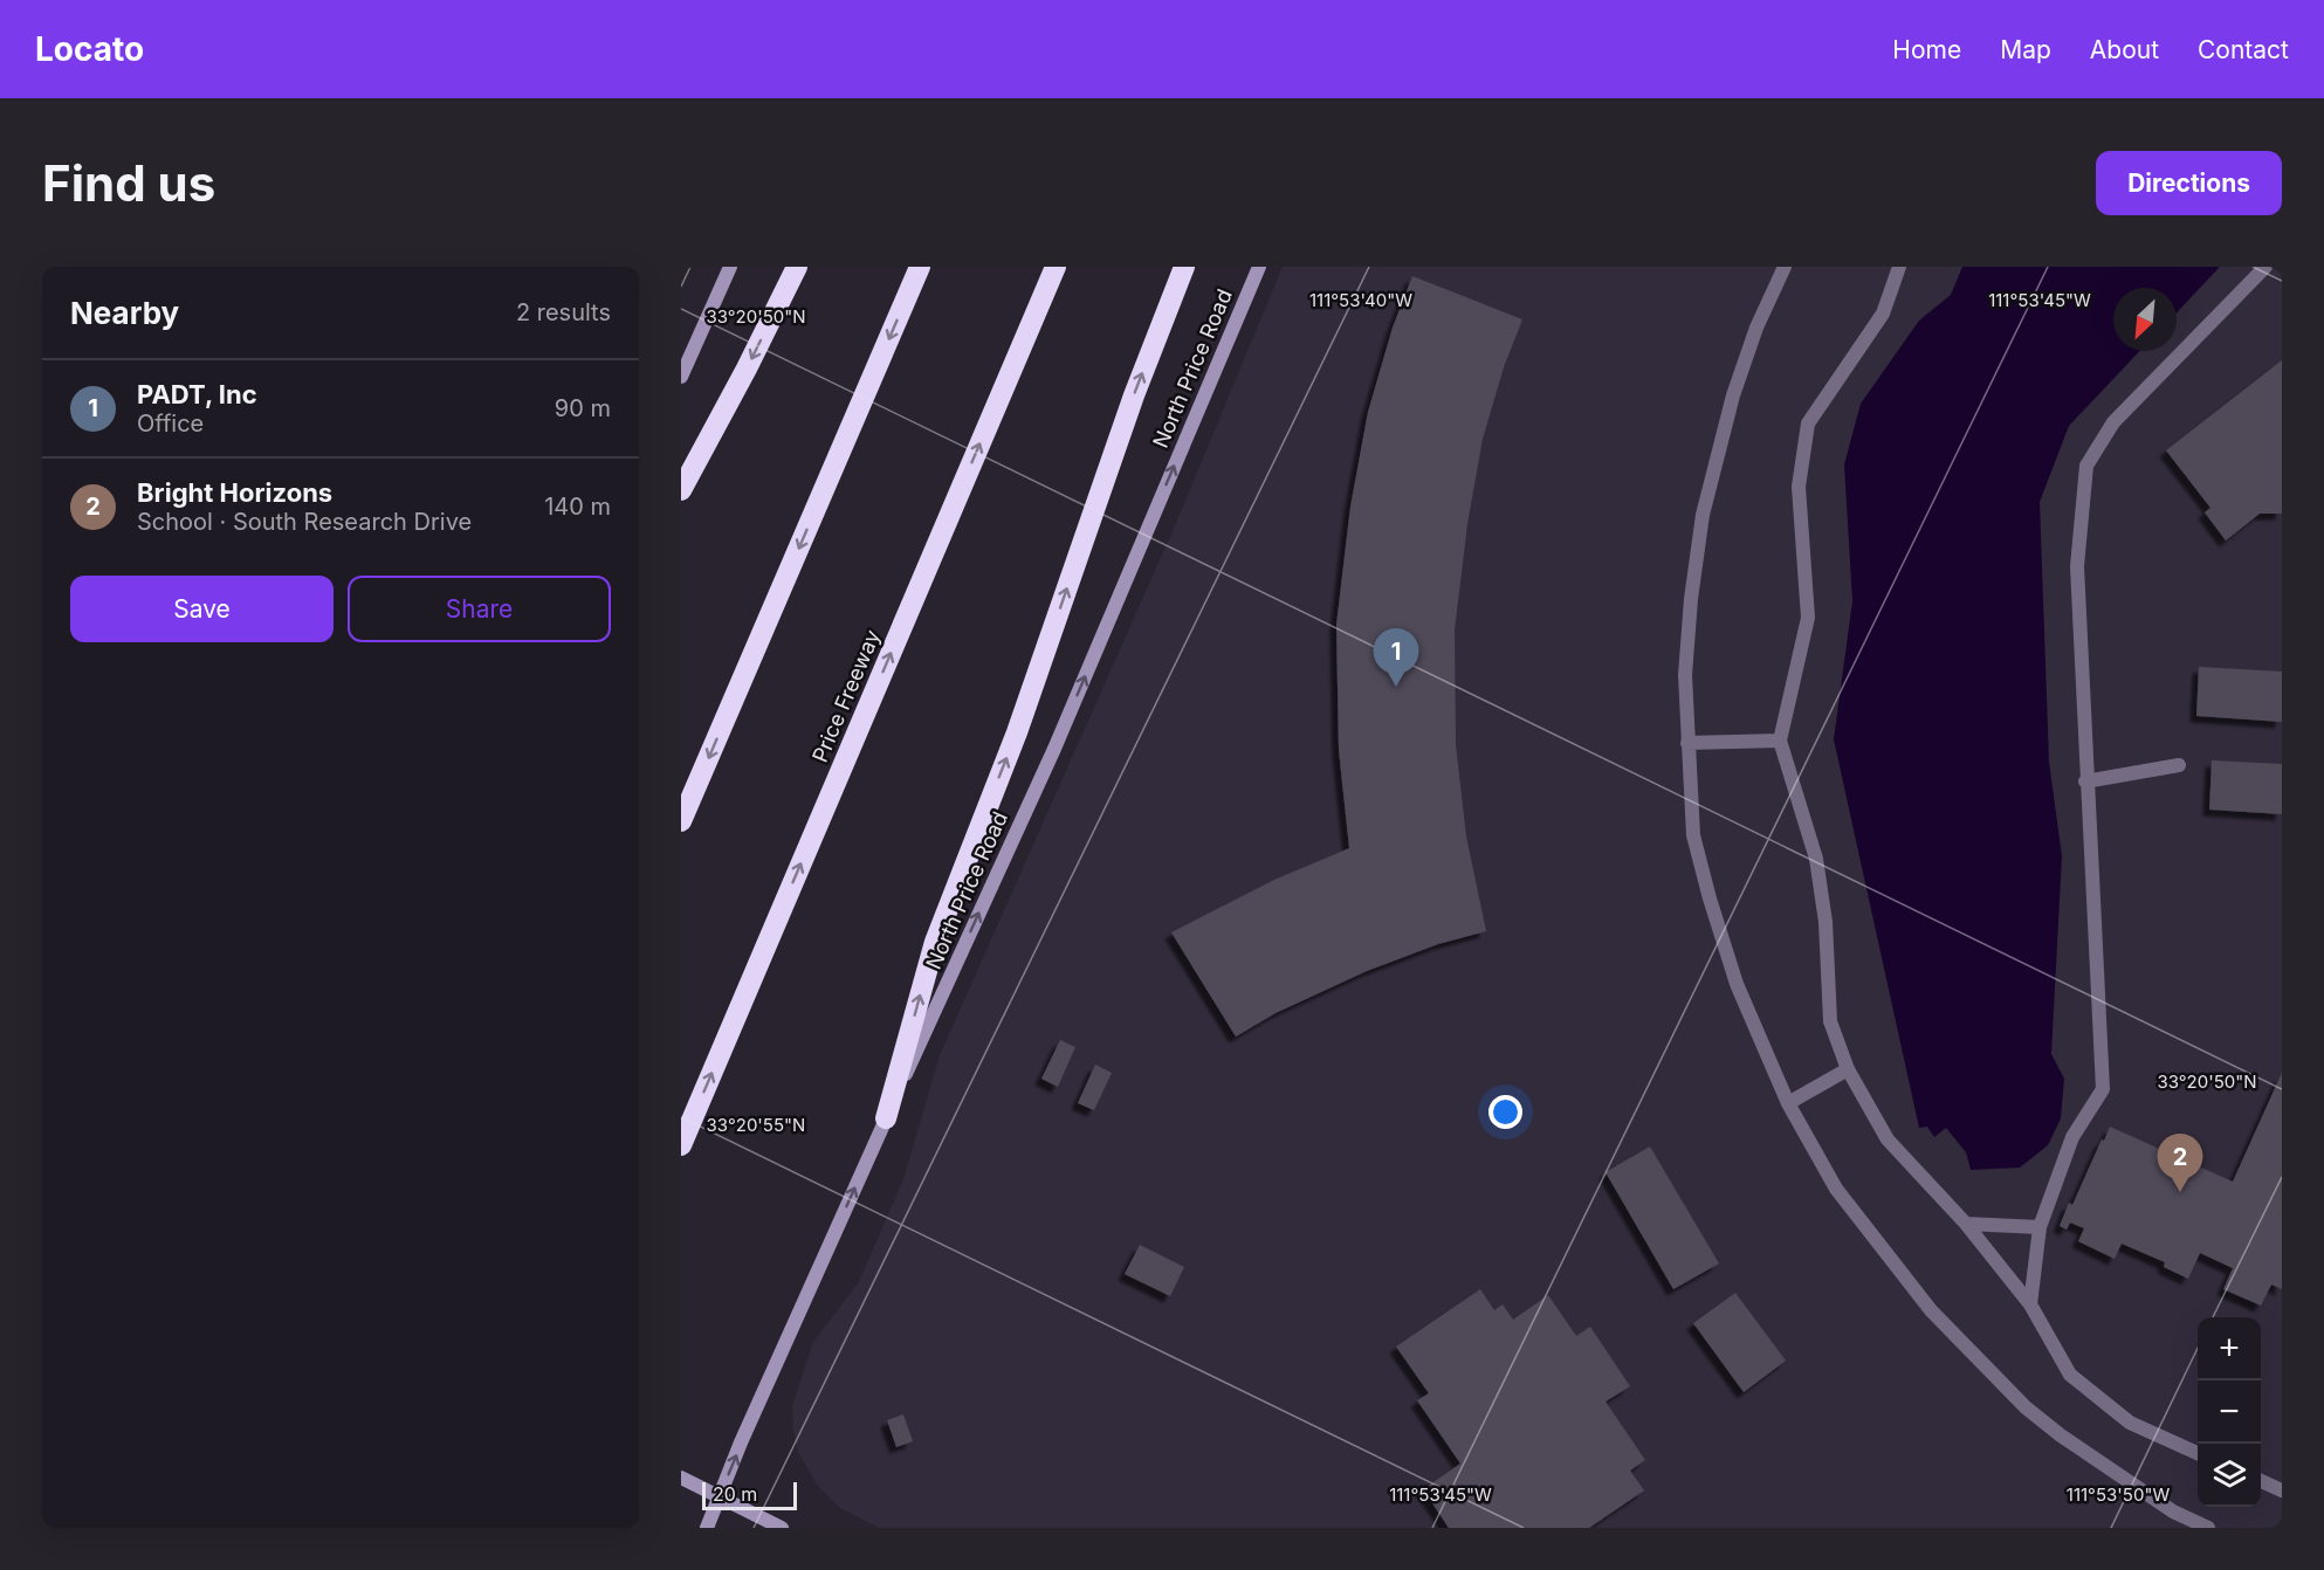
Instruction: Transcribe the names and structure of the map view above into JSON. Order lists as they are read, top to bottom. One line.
{"streets":{"highway":["Price Freeway"],"main road":["North Price Road"]},"one_way":["North Price Road"],"scale_bar":"20 m","north":"bottom left","page":{"header":"Locato","nav":["Home","Map","About","Contact"],"buttons":["Directions",["Save","Share"]],"title":"Find us","heading":["Nearby","2 results"],"list":[{"mark":"1","name":"PADT, Inc","note":"Office","value":"90 m"},{"mark":"2","name":"Bright Horizons","note":"School · South Research Drive","value":"140 m"}],"pins":["1","2"],"map_buttons":["+","−"],"scale":"20 m"},"coordinates":["111°53'40\"W","111°53'45\"W","33°20'50\"N","33°20'55\"N","111°53'50\"W"]}
